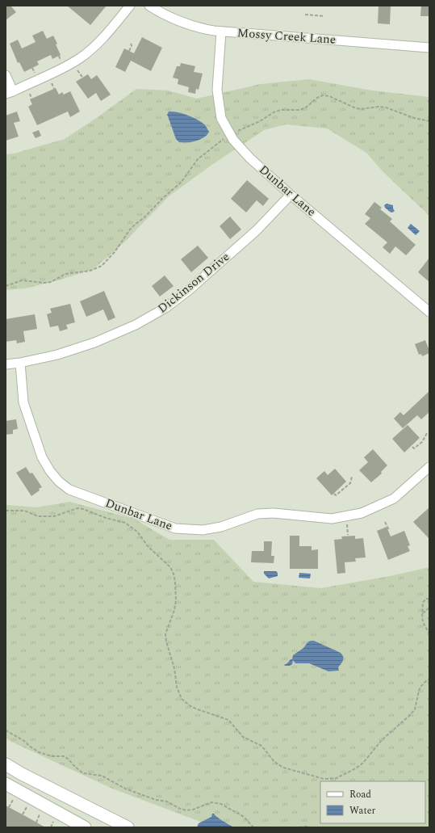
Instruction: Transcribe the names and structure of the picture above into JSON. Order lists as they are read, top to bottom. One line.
{"streets":{"street":["Mossy Creek Lane","Dunbar Lane","Dickinson Drive"]},"crossings":[["Mossy Creek Lane","Dunbar Lane"],["Dunbar Lane","Dickinson Drive"]],"legend":["Road","Water"]}
